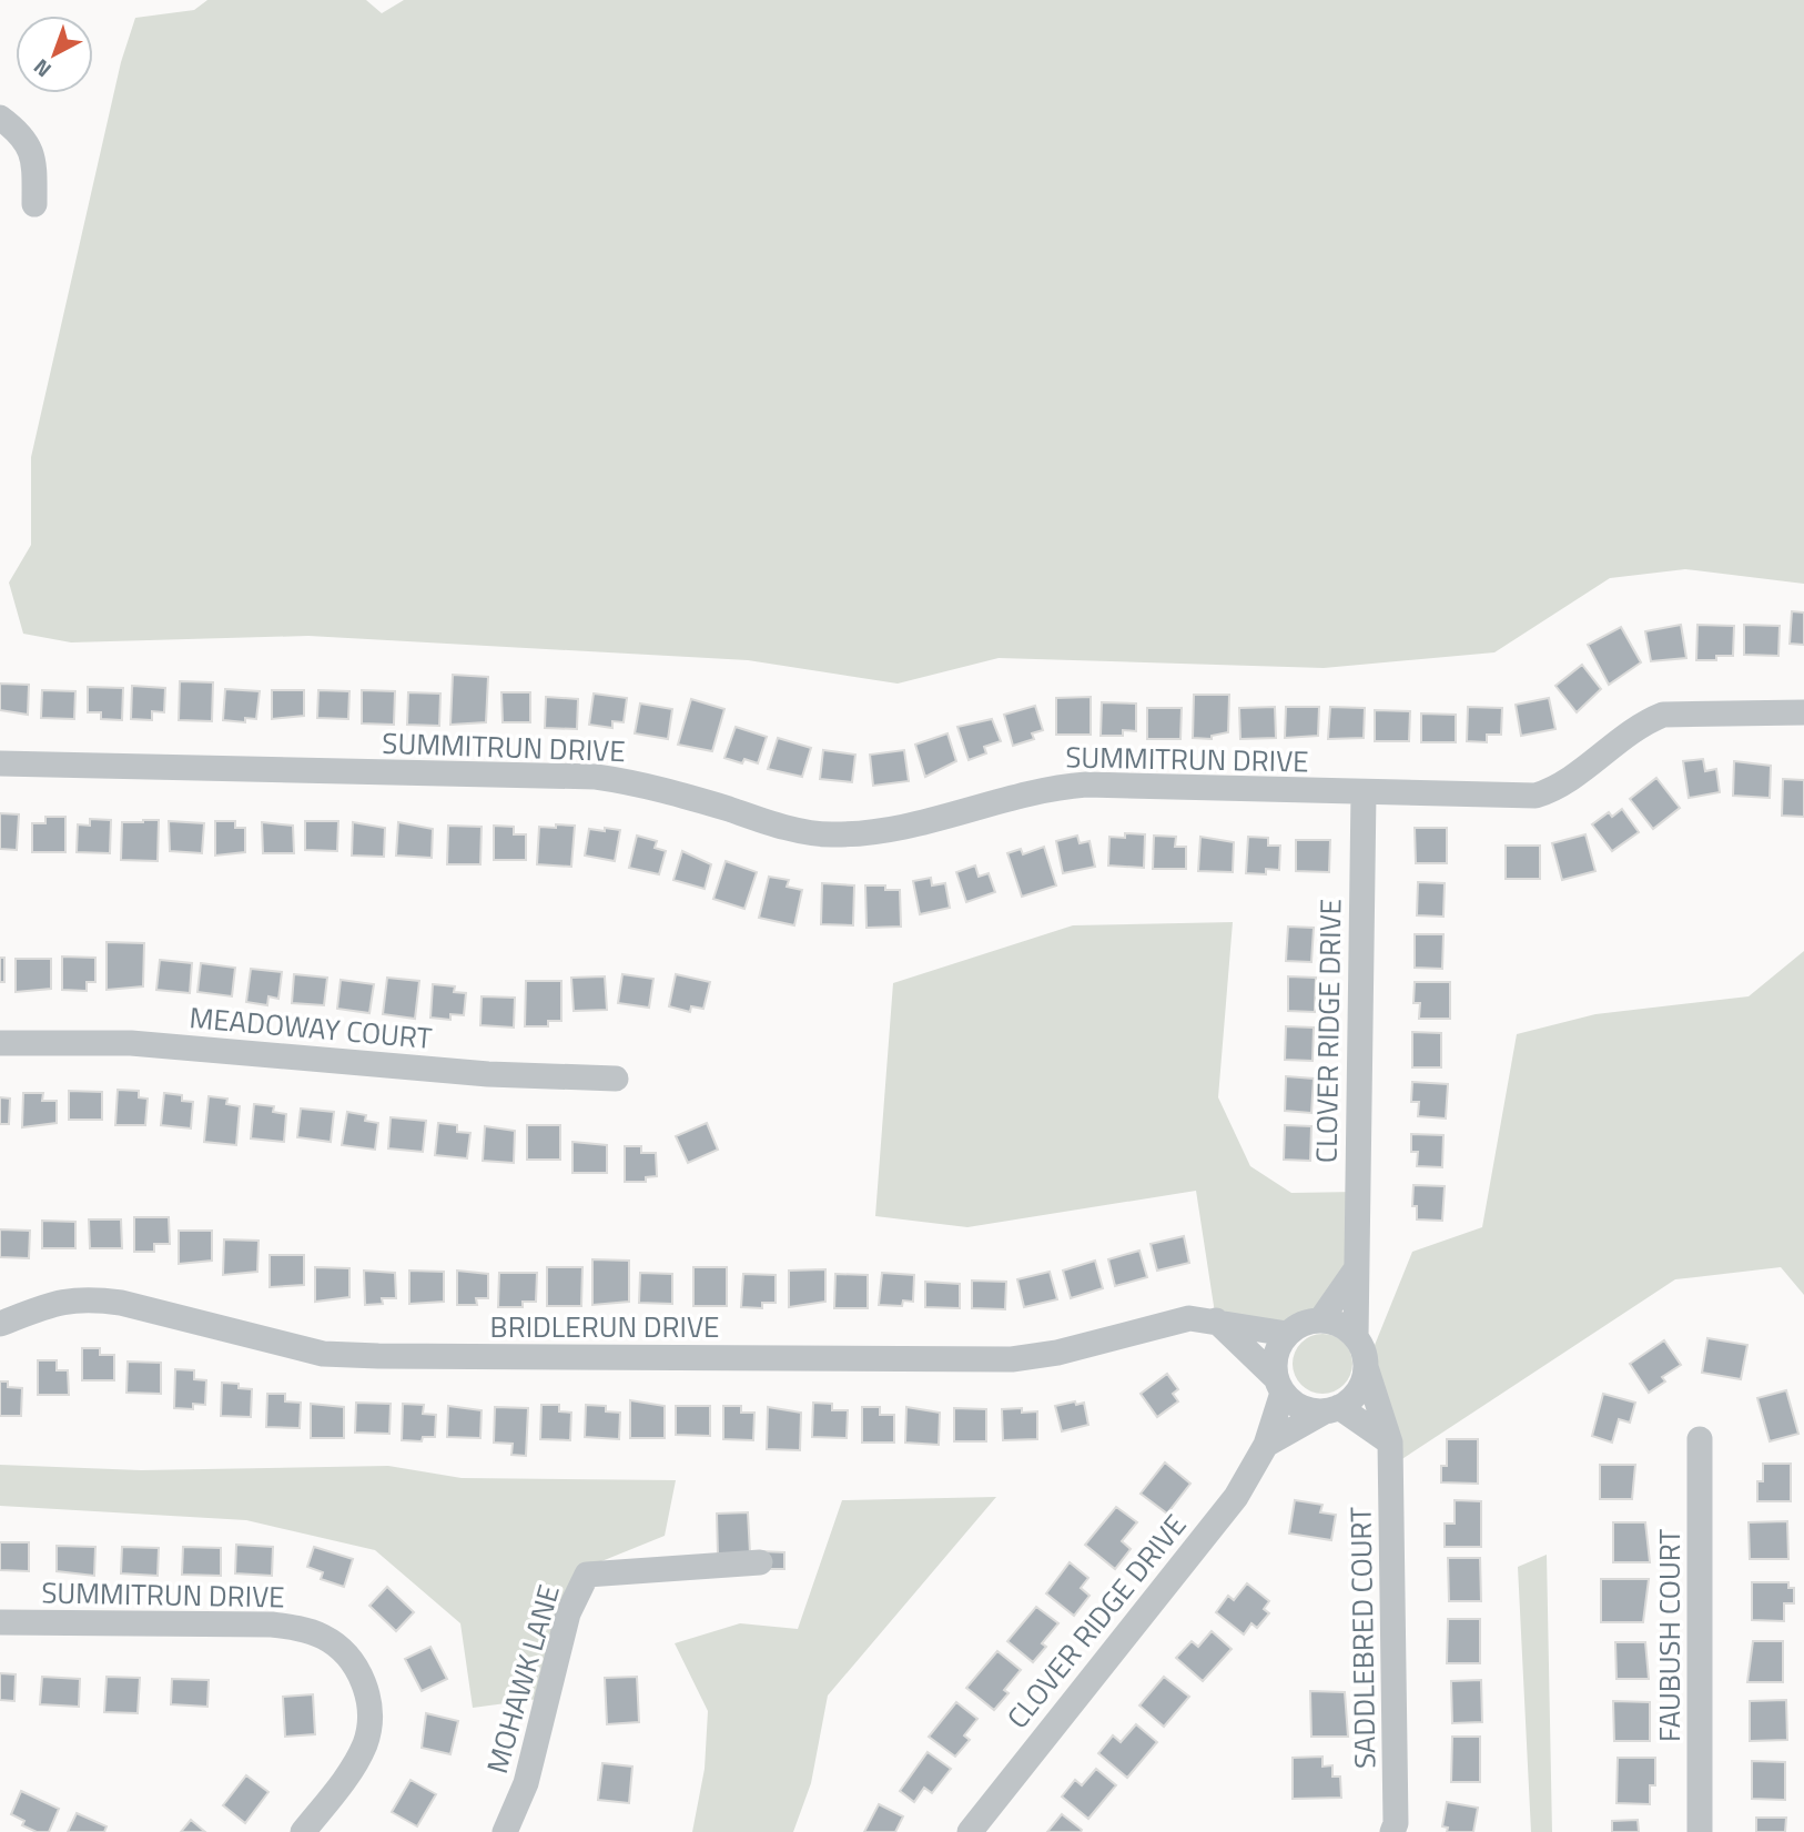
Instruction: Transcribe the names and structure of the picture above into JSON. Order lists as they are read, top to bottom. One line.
{"streets":{"street":["SUMMITRUN DRIVE","MEADOWAY COURT","CLOVER RIDGE DRIVE","BRIDLERUN DRIVE","FAUBUSH COURT","SADDLEBRED COURT","MOHAWK LANE"]},"crossings":[["SUMMITRUN DRIVE","CLOVER RIDGE DRIVE"],["CLOVER RIDGE DRIVE","BRIDLERUN DRIVE"],["CLOVER RIDGE DRIVE","SADDLEBRED COURT"],["BRIDLERUN DRIVE","SADDLEBRED COURT"]],"north":"bottom left"}
